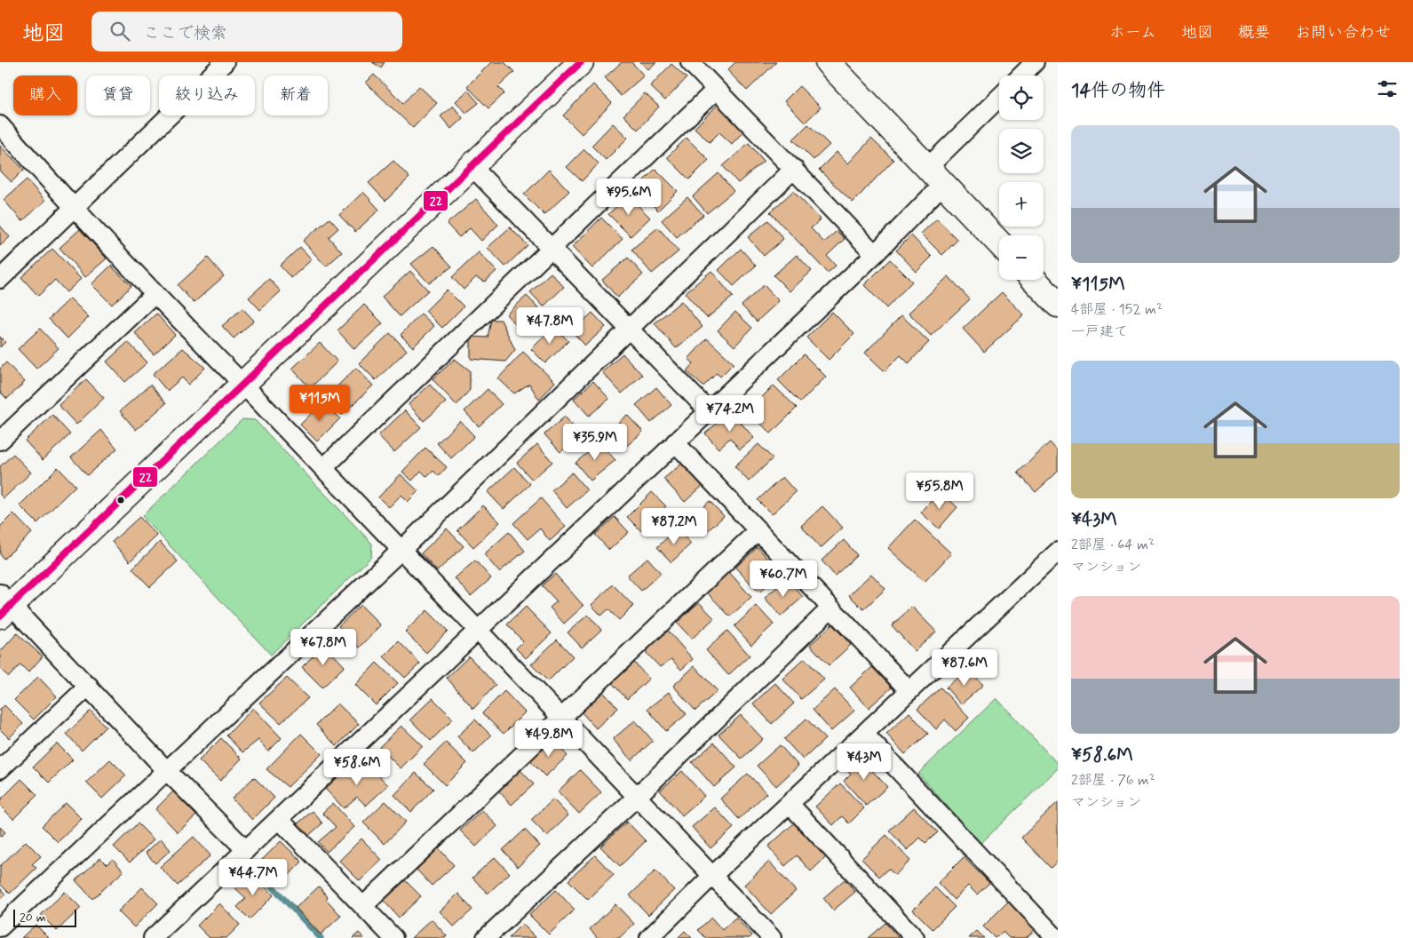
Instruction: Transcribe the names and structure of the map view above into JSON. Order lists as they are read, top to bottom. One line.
{"lines":["transit line 22"],"scale_bar":"20 m","page":{"header":"地図","search":"ここで検索","nav":["ホーム","地図","概要","お問い合わせ"],"heading":"14件の物件","map_buttons":["+","−"],"chip":["購入","賃貸","絞り込み","新着"],"list":[{"name":"¥115M","note":"4部屋 · 152 m² · 一戸建て"},{"name":"¥43M","note":"2部屋 · 64 m² · マンション"},{"name":"¥58.6M","note":"2部屋 · 76 m² · マンション"}],"price":["¥95.6M","¥47.8M","¥115M","¥74.2M","¥35.9M","¥55.8M","¥87.2M","¥60.7M","¥67.8M","¥87.6M","¥49.8M","¥43M","¥58.6M","¥44.7M"],"scale":"20 m"}}
